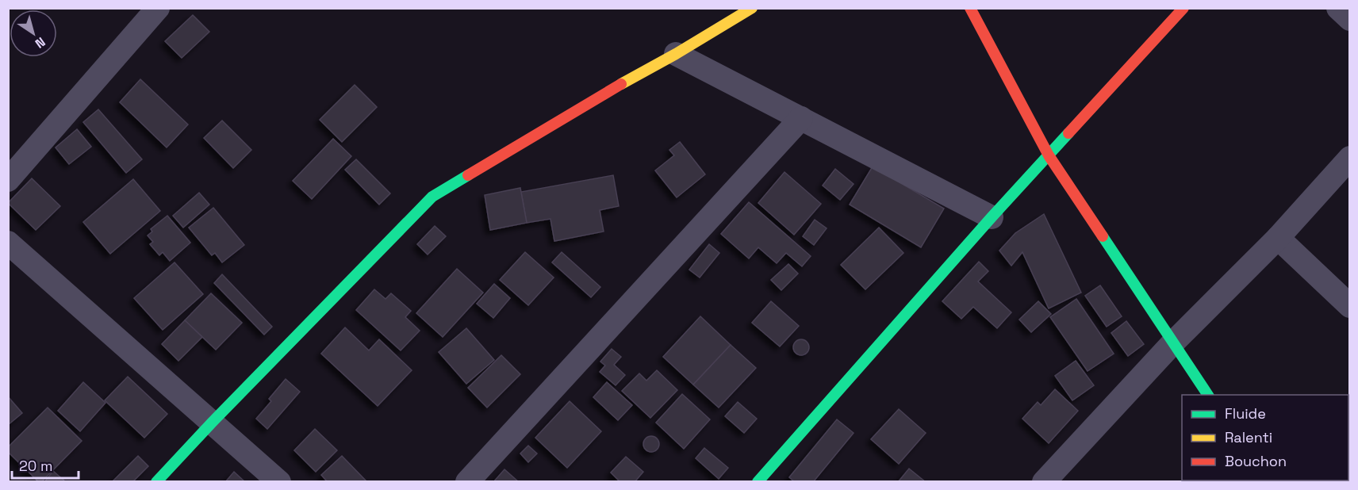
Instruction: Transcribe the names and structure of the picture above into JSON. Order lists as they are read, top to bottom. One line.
{"legend":["Fluide","Ralenti","Bouchon"],"scale_bar":"20 m","north":"bottom right"}
